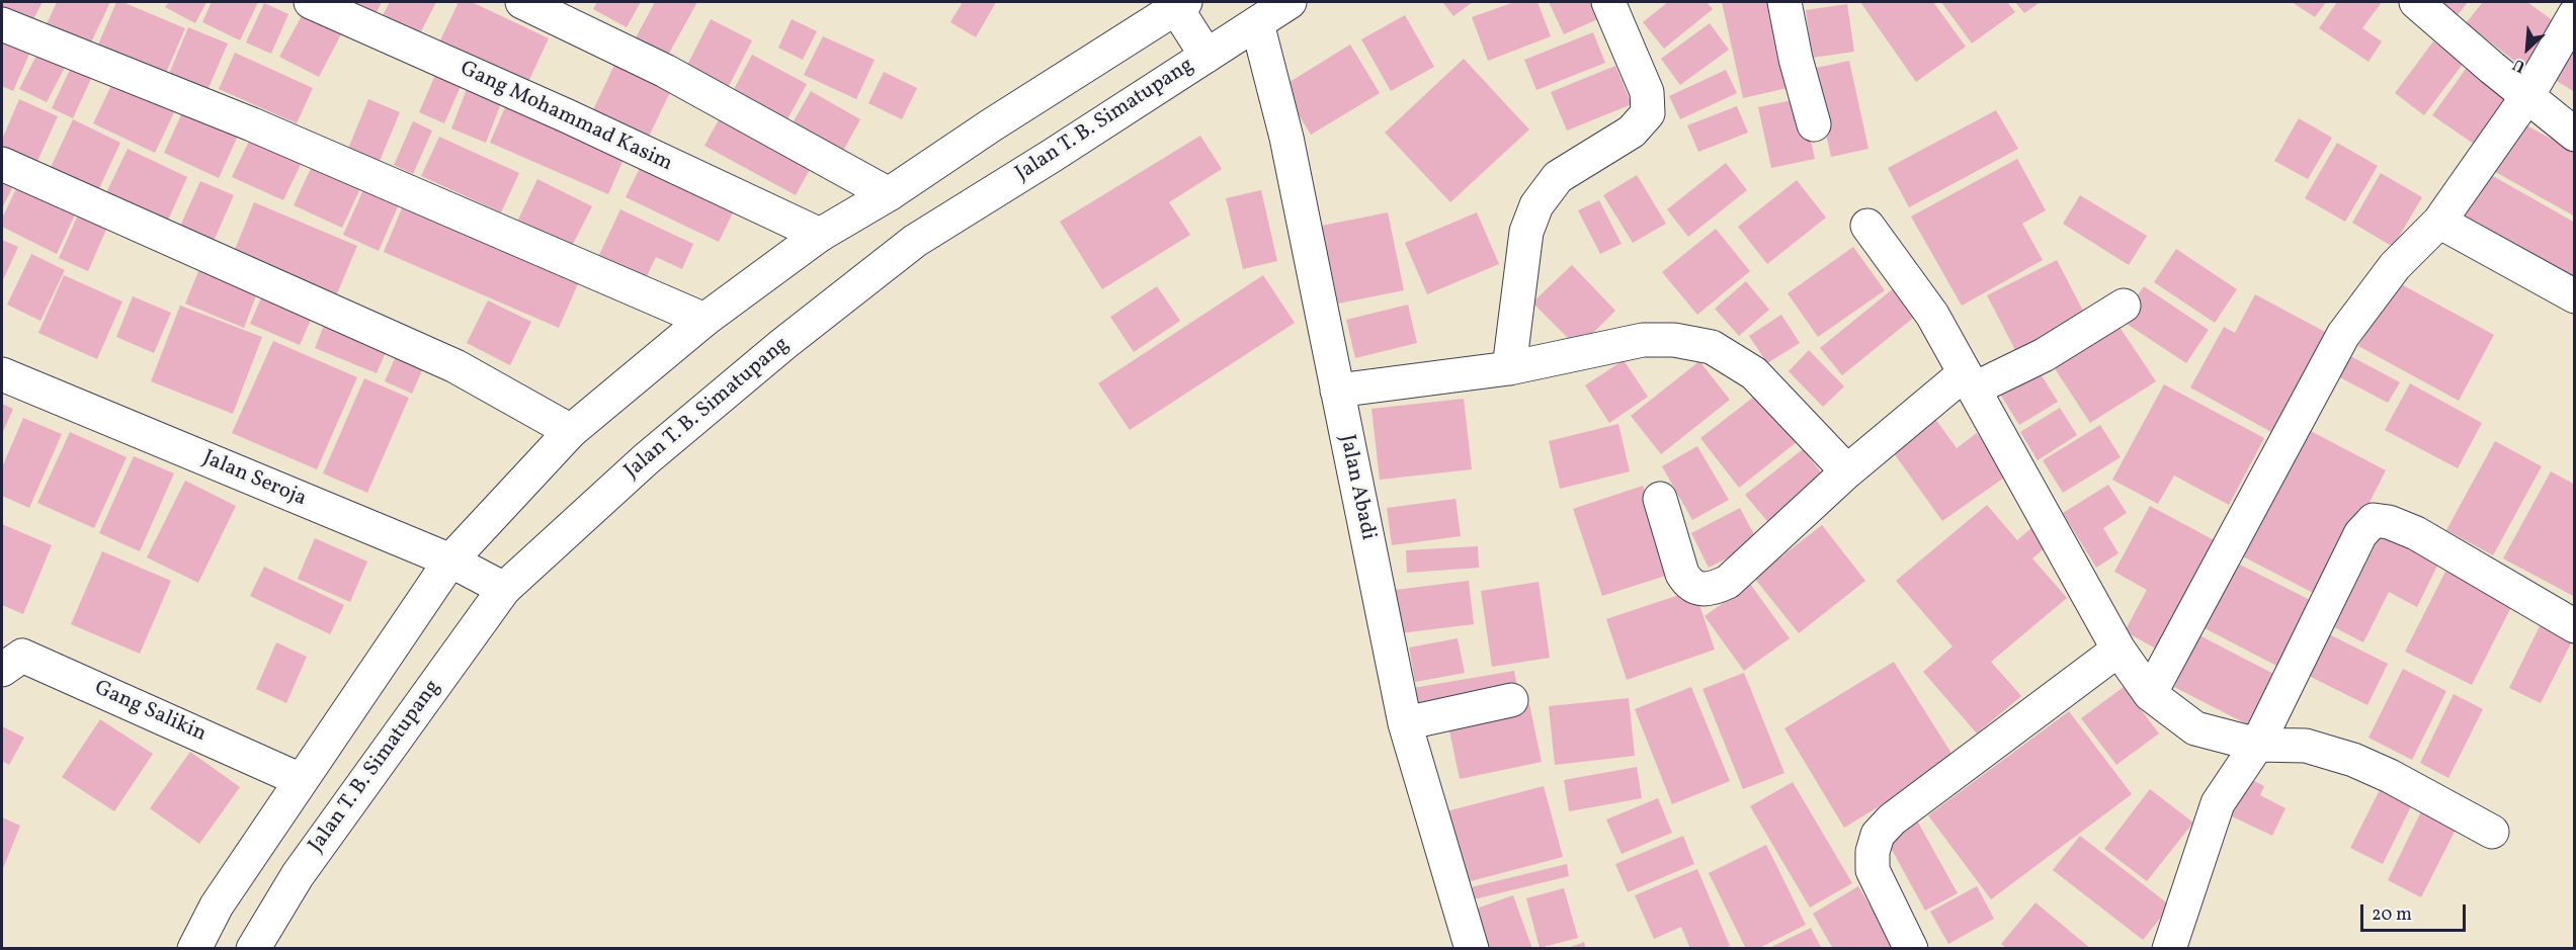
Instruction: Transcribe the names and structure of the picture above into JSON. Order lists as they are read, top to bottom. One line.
{"streets":{"street":["Gang Mohammad Kasim","Jalan T. B. Simatupang","Jalan Seroja","Jalan Abadi","Gang Salikin"]},"crossings":[["Jalan T. B. Simatupang","Jalan Seroja"],["Jalan T. B. Simatupang","Jalan Abadi"]],"scale_bar":"20 m","north":"bottom left"}
